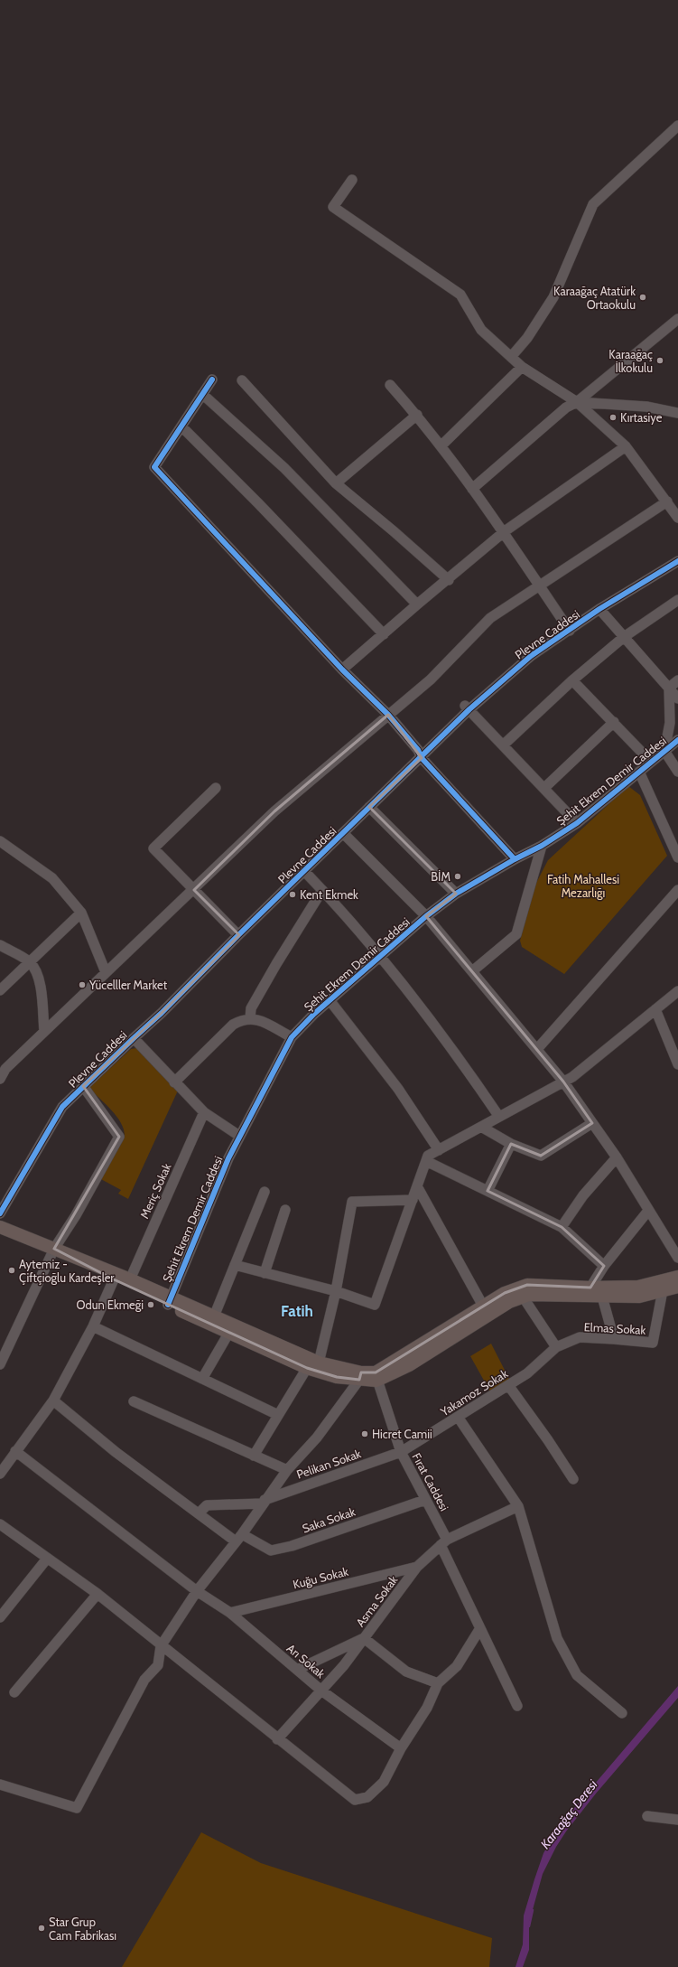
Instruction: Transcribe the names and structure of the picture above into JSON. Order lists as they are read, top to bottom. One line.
{"streets":{"street":["Plevne Caddesi","Şehit Ekrem Demir Caddesi","Meriç Sokak","Elmas Sokak","Yakamoz Sokak","Pelikan Sokak","Fırat Caddesi","Saka Sokak","Kuğu Sokak","Asma Sokak","Arı Sokak"]},"crossings":[["Elmas Sokak","Yakamoz Sokak"],["Yakamoz Sokak","Pelikan Sokak"],["Yakamoz Sokak","Fırat Caddesi"],["Pelikan Sokak","Fırat Caddesi"],["Pelikan Sokak","Saka Sokak"],["Fırat Caddesi","Saka Sokak"],["Fırat Caddesi","Asma Sokak"],["Kuğu Sokak","Asma Sokak"],["Kuğu Sokak","Arı Sokak"],["Asma Sokak","Arı Sokak"]],"districts":["Fatih"],"water":["Karaağaç Deresi"],"parks":["Fatih Mahallesi Mezarlığı"],"places":["Karaağaç Atatürk Ortaokulu","Karaağaç İlkokulu","Kırtasiye","BİM","Kent Ekmek","Yücelller Market","Aytemiz - Çiftçioğlu Kardeşler","Odun Ekmeği","Hicret Camii","Star Grup Cam Fabrikası"]}
